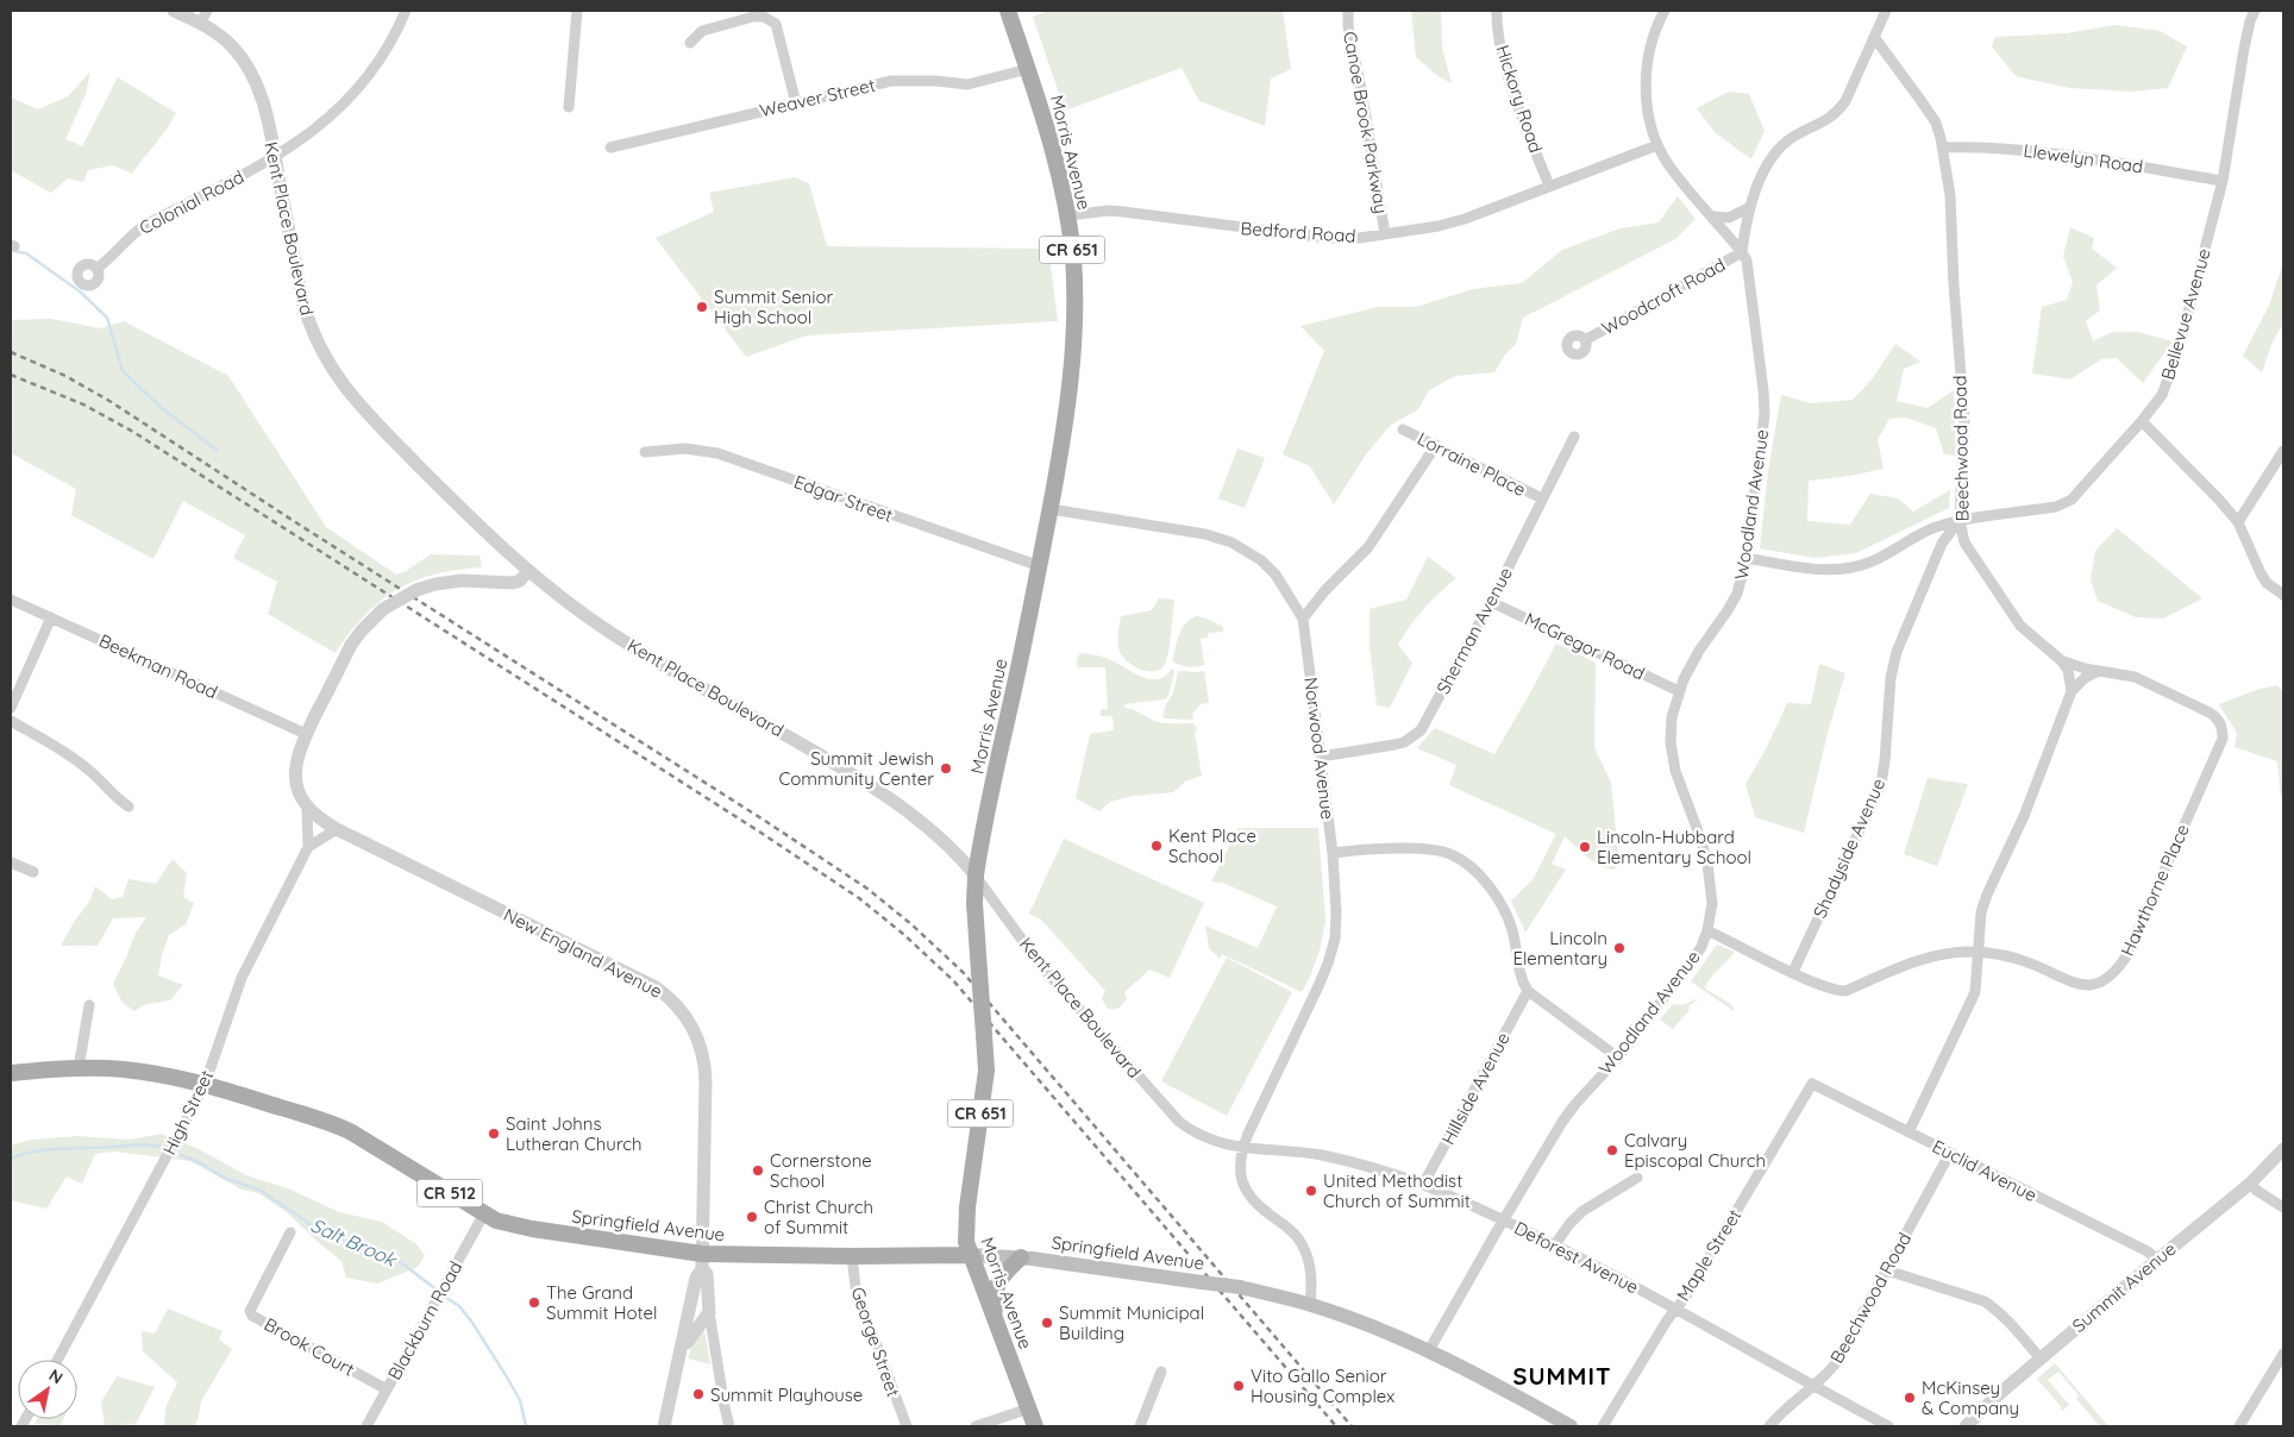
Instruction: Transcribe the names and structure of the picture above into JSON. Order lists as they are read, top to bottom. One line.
{"streets":{"main road":["Morris Avenue","CR 651","CR 512","Springfield Avenue"],"street":["Weaver Street","Hickory Road","Canoe Brook Parkway","Llewelyn Road","Colonial Road","Kent Place Boulevard","Bedford Road","Woodcroft Road","Bellevue Avenue","Beechwood Road","Lorraine Place","Edgar Street","Woodland Avenue","Sherman Avenue","McGregor Road","Beekman Road","Norwood Avenue","Shadyside Avenue","Hawthorne Place","New England Avenue","Hillside Avenue","High Street","Euclid Avenue","Maple Street","Deforest Avenue","Summit Avenue","Blackburn Road","George Street","Brook Court"]},"crossings":[["Weaver Street","Morris Avenue"],["Hickory Road","Bedford Road"],["Canoe Brook Parkway","Bedford Road"],["Morris Avenue","Kent Place Boulevard"],["Morris Avenue","Bedford Road"],["Morris Avenue","Edgar Street"],["Morris Avenue","Norwood Avenue"],["Morris Avenue","Springfield Avenue"],["Llewelyn Road","Bellevue Avenue"],["Llewelyn Road","Beechwood Road"],["Colonial Road","Kent Place Boulevard"],["Kent Place Boulevard","Norwood Avenue"],["Kent Place Boulevard","High Street"],["Kent Place Boulevard","Deforest Avenue"],["Bedford Road","Woodland Avenue"],["Woodcroft Road","Woodland Avenue"],["Bellevue Avenue","Beechwood Road"],["Bellevue Avenue","Woodland Avenue"],["Bellevue Avenue","Shadyside Avenue"],["Beechwood Road","Shadyside Avenue"],["Beechwood Road","Hawthorne Place"],["Beechwood Road","Euclid Avenue"],["Beechwood Road","Deforest Avenue"],["Lorraine Place","Sherman Avenue"],["Woodland Avenue","McGregor Road"],["Woodland Avenue","Hawthorne Place"],["Woodland Avenue","Springfield Avenue"],["Woodland Avenue","Deforest Avenue"],["Sherman Avenue","McGregor Road"],["Sherman Avenue","Norwood Avenue"],["Beekman Road","High Street"],["Norwood Avenue","Deforest Avenue"],["Shadyside Avenue","Hawthorne Place"],["New England Avenue","High Street"],["New England Avenue","Springfield Avenue"],["Hillside Avenue","Deforest Avenue"],["High Street","Springfield Avenue"],["Euclid Avenue","Maple Street"],["Euclid Avenue","Summit Avenue"],["Springfield Avenue","Blackburn Road"],["Springfield Avenue","George Street"],["Maple Street","Deforest Avenue"],["Blackburn Road","Brook Court"]],"districts":["SUMMIT"],"water":["Salt Brook"],"places":["Summit Senior High School","Summit Jewish Community Center","Kent Place School","Lincoln-Hubbard Elementary School","Lincoln Elementary","Saint Johns Lutheran Church","Calvary Episcopal Church","Cornerstone School","United Methodist Church of Summit","Christ Church of Summit","The Grand Summit Hotel","Summit Municipal Building","Vito Gallo Senior Housing Complex","Summit Playhouse","McKinsey & Company"],"north":"top right"}
